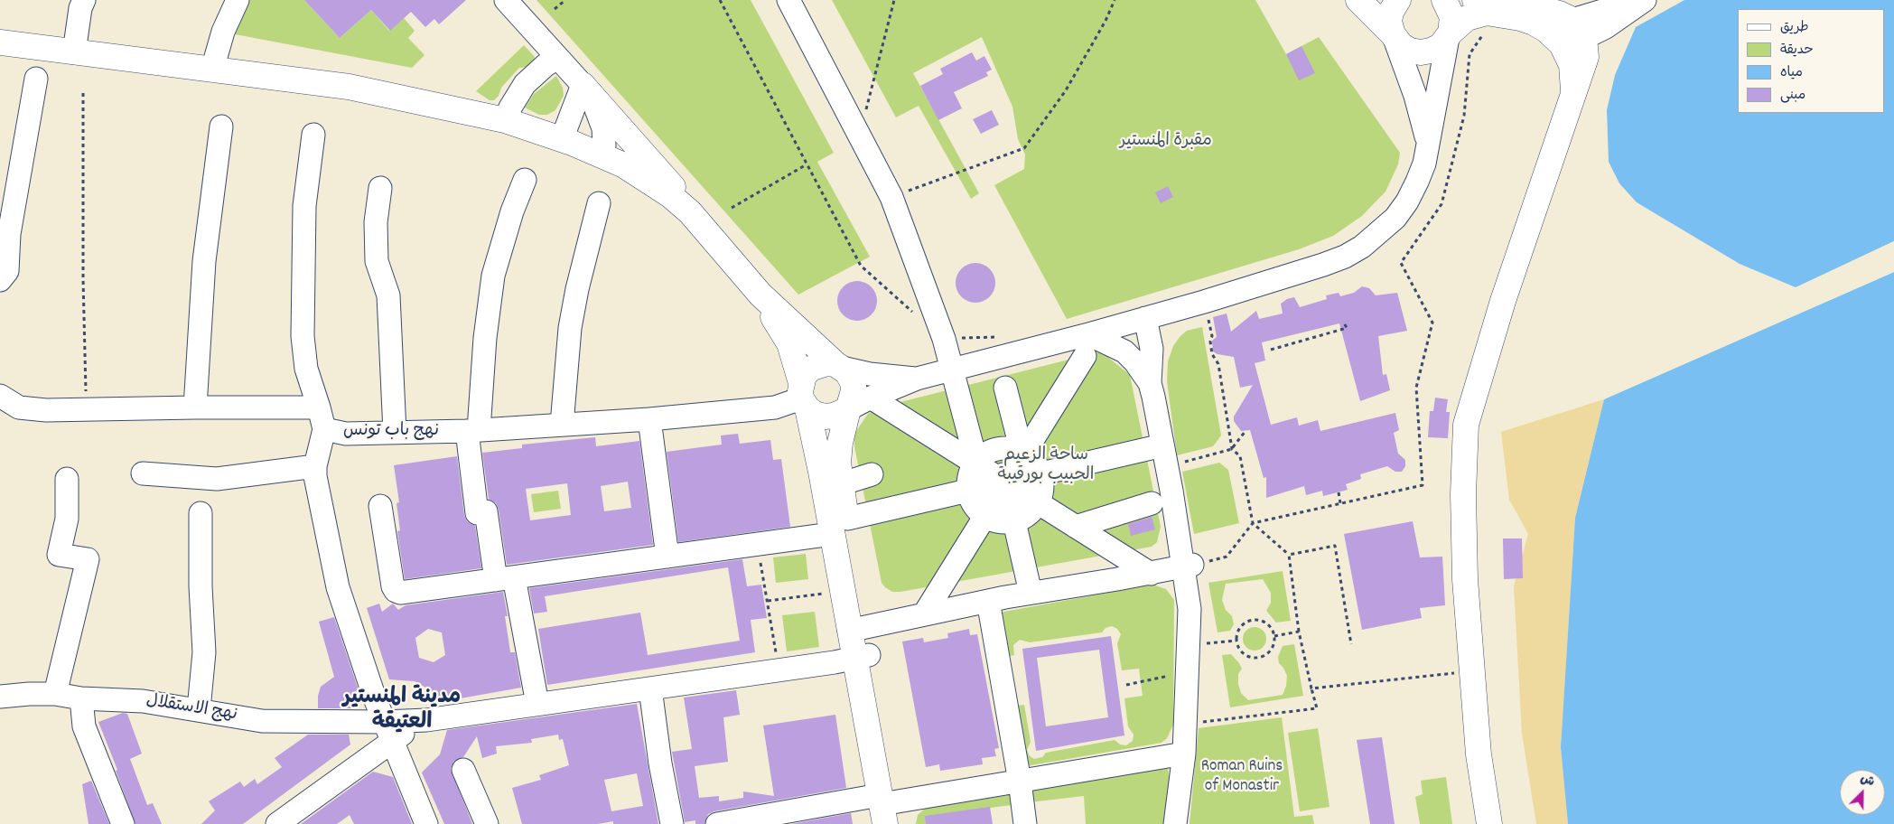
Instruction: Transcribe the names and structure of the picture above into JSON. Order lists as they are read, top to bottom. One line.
{"streets":{"street":["نهج باب تونس","نهج الاستقلال"]},"districts":["مدينة المنستير العتيقة"],"parks":["مقبرة المنستير","ساحة الزعيم الحبيب بورقيبة","Roman Ruins of Monastir"],"legend":["طريق","حديقة","مياه","مبنى"],"north":"top right"}
